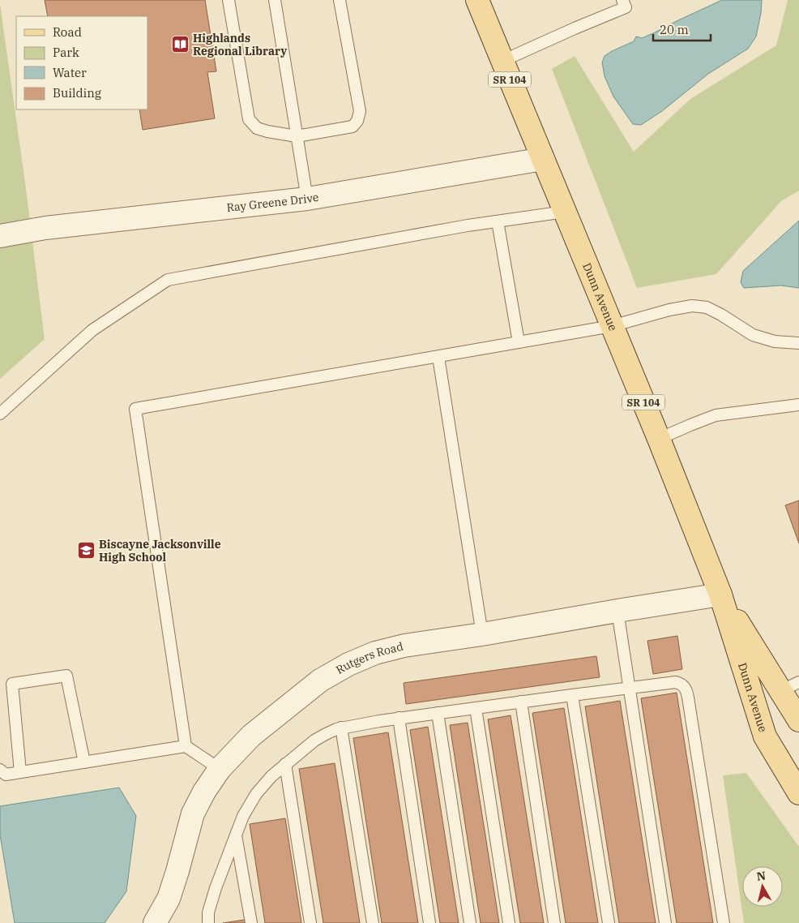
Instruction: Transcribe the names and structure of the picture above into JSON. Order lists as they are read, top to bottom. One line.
{"streets":{"main road":["SR 104","Dunn Avenue"],"street":["Ray Greene Drive","Rutgers Road"]},"crossings":[["Ray Greene Drive","Dunn Avenue"],["Dunn Avenue","Rutgers Road"]],"places":{"library":["Highlands Regional Library"],"school or university":["Biscayne Jacksonville High School"]},"legend":["Road","Park","Water","Building"],"scale_bar":"20 m","north":"top"}
